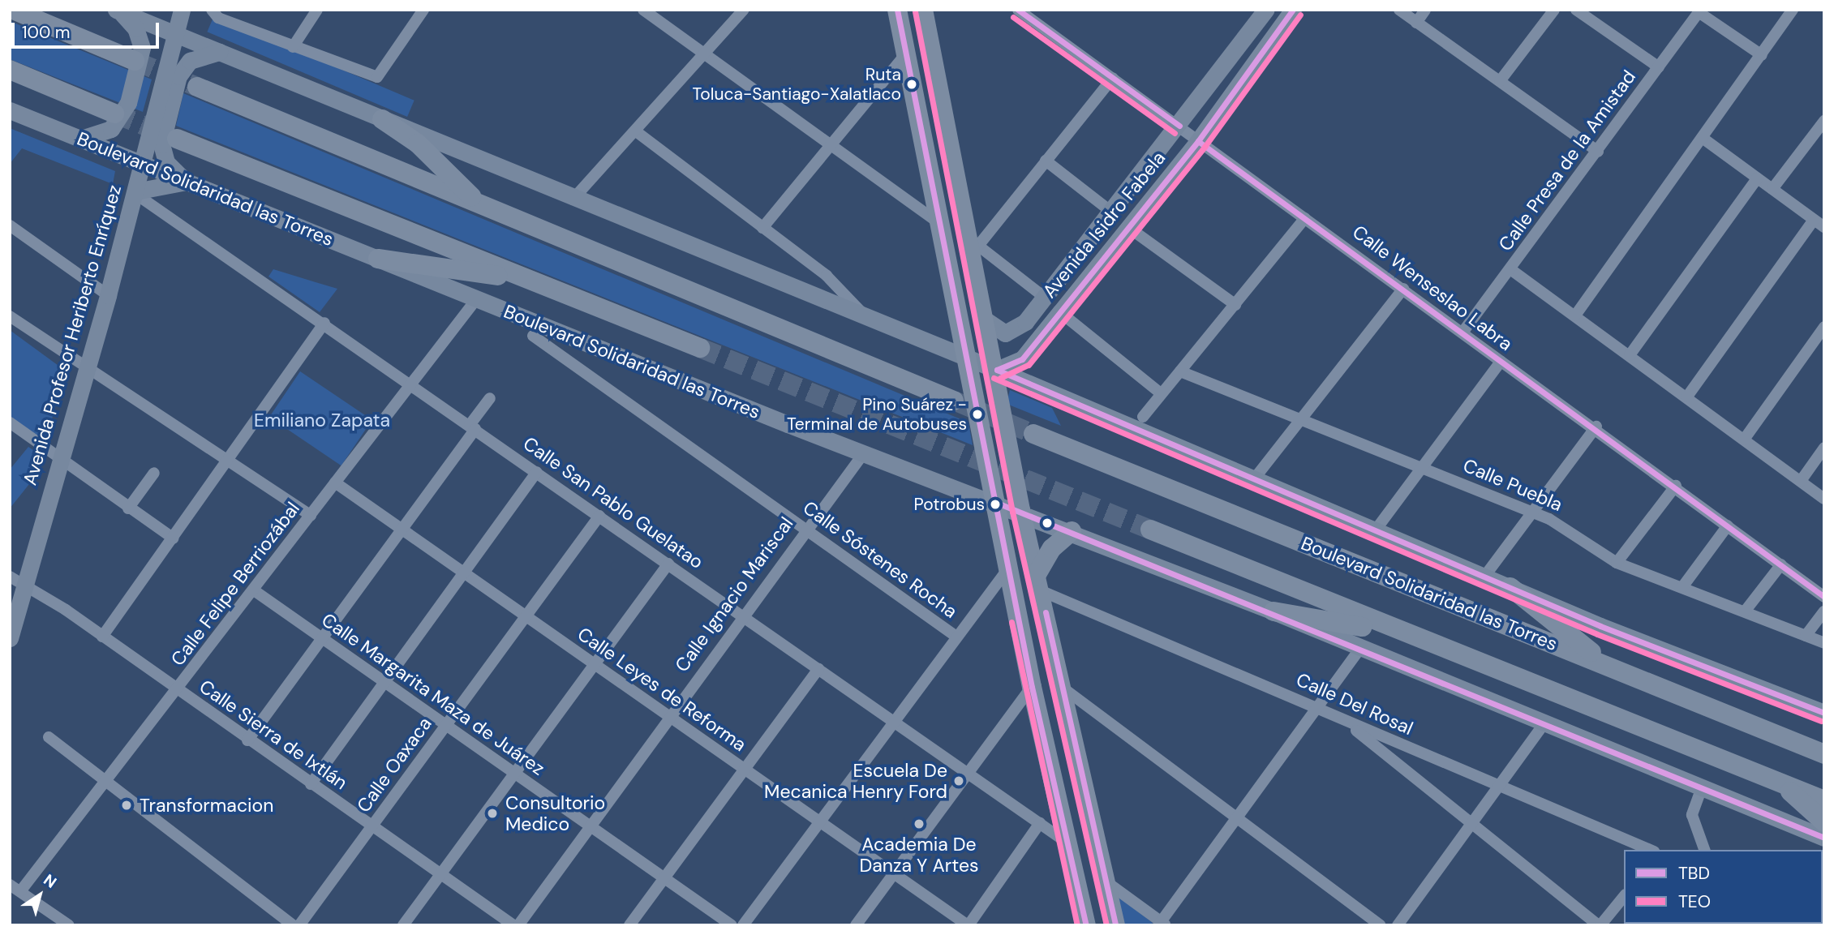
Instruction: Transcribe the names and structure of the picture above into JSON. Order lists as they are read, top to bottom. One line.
{"streets":{"highway":["Boulevard Solidaridad las Torres"],"main road":["Avenida Isidro Fabela","Avenida Profesor Heriberto Enríquez"],"street":["Calle Presa de la Amistad","Calle Wenseslao Labra","Calle Puebla","Calle San Pablo Guelatao","Calle Sóstenes Rocha","Calle Felipe Berriozábal","Calle Ignacio Mariscal","Calle Leyes de Reforma","Calle Margarita Maza de Juárez","Calle Del Rosal","Calle Sierra de Ixtlán","Calle Oaxaca"]},"crossings":[["Calle Presa de la Amistad","Calle Wenseslao Labra"],["Boulevard Solidaridad las Torres","Avenida Isidro Fabela"],["Boulevard Solidaridad las Torres","Avenida Profesor Heriberto Enríquez"],["Boulevard Solidaridad las Torres","Calle Felipe Berriozábal"],["Boulevard Solidaridad las Torres","Calle Ignacio Mariscal"],["Avenida Isidro Fabela","Calle Wenseslao Labra"],["Avenida Profesor Heriberto Enríquez","Calle San Pablo Guelatao"],["Avenida Profesor Heriberto Enríquez","Calle Sierra de Ixtlán"],["Calle San Pablo Guelatao","Calle Felipe Berriozábal"],["Calle San Pablo Guelatao","Calle Ignacio Mariscal"],["Calle San Pablo Guelatao","Calle Oaxaca"],["Calle Sóstenes Rocha","Calle Ignacio Mariscal"],["Calle Felipe Berriozábal","Calle Leyes de Reforma"],["Calle Felipe Berriozábal","Calle Margarita Maza de Juárez"],["Calle Felipe Berriozábal","Calle Sierra de Ixtlán"],["Calle Ignacio Mariscal","Calle Leyes de Reforma"],["Calle Ignacio Mariscal","Calle Margarita Maza de Juárez"],["Calle Leyes de Reforma","Calle Oaxaca"],["Calle Margarita Maza de Juárez","Calle Oaxaca"],["Calle Sierra de Ixtlán","Calle Oaxaca"]],"parks":["Emiliano Zapata"],"places":["Ruta Toluca-Santiago-Xalatlaco","Pino Suárez - Terminal de Autobuses","Potrobus","Escuela De Mecanica Henry Ford","Transformacion","Consultorio Medico","Academia De Danza Y Artes"],"lines":["transit line TBD","transit line TEO"],"legend":["TBD","TEO"],"scale_bar":"100 m","north":"top right"}
